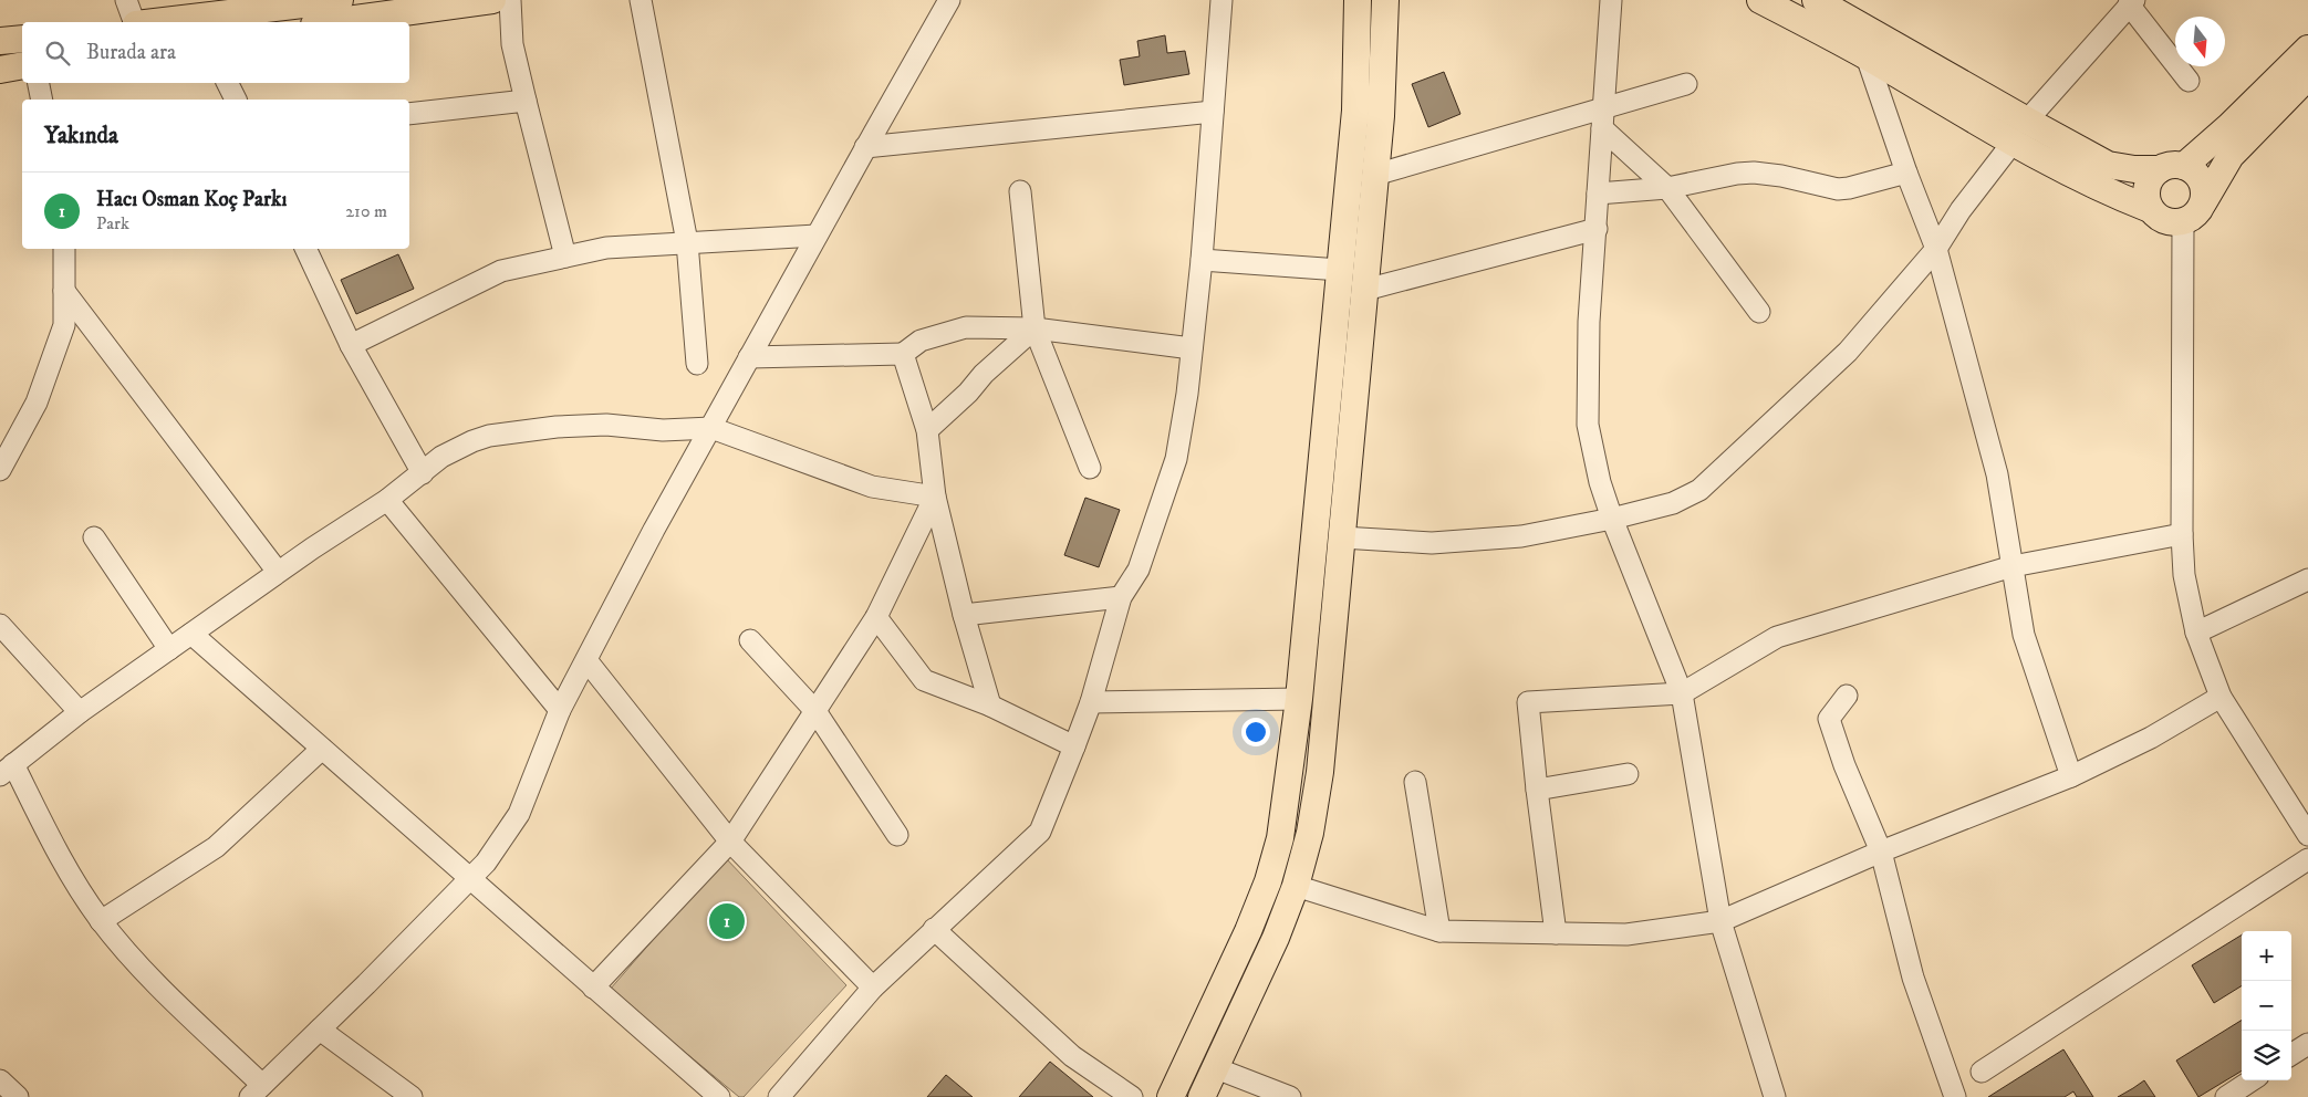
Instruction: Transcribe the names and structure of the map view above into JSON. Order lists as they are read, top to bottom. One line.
{"north":"bottom","page":{"search":"Burada ara","heading":"Yakında","list":[{"mark":"1","name":"Hacı Osman Koç Parkı","note":"Park","value":"210 m"}],"pins":"1","map_buttons":["+","−"]}}
